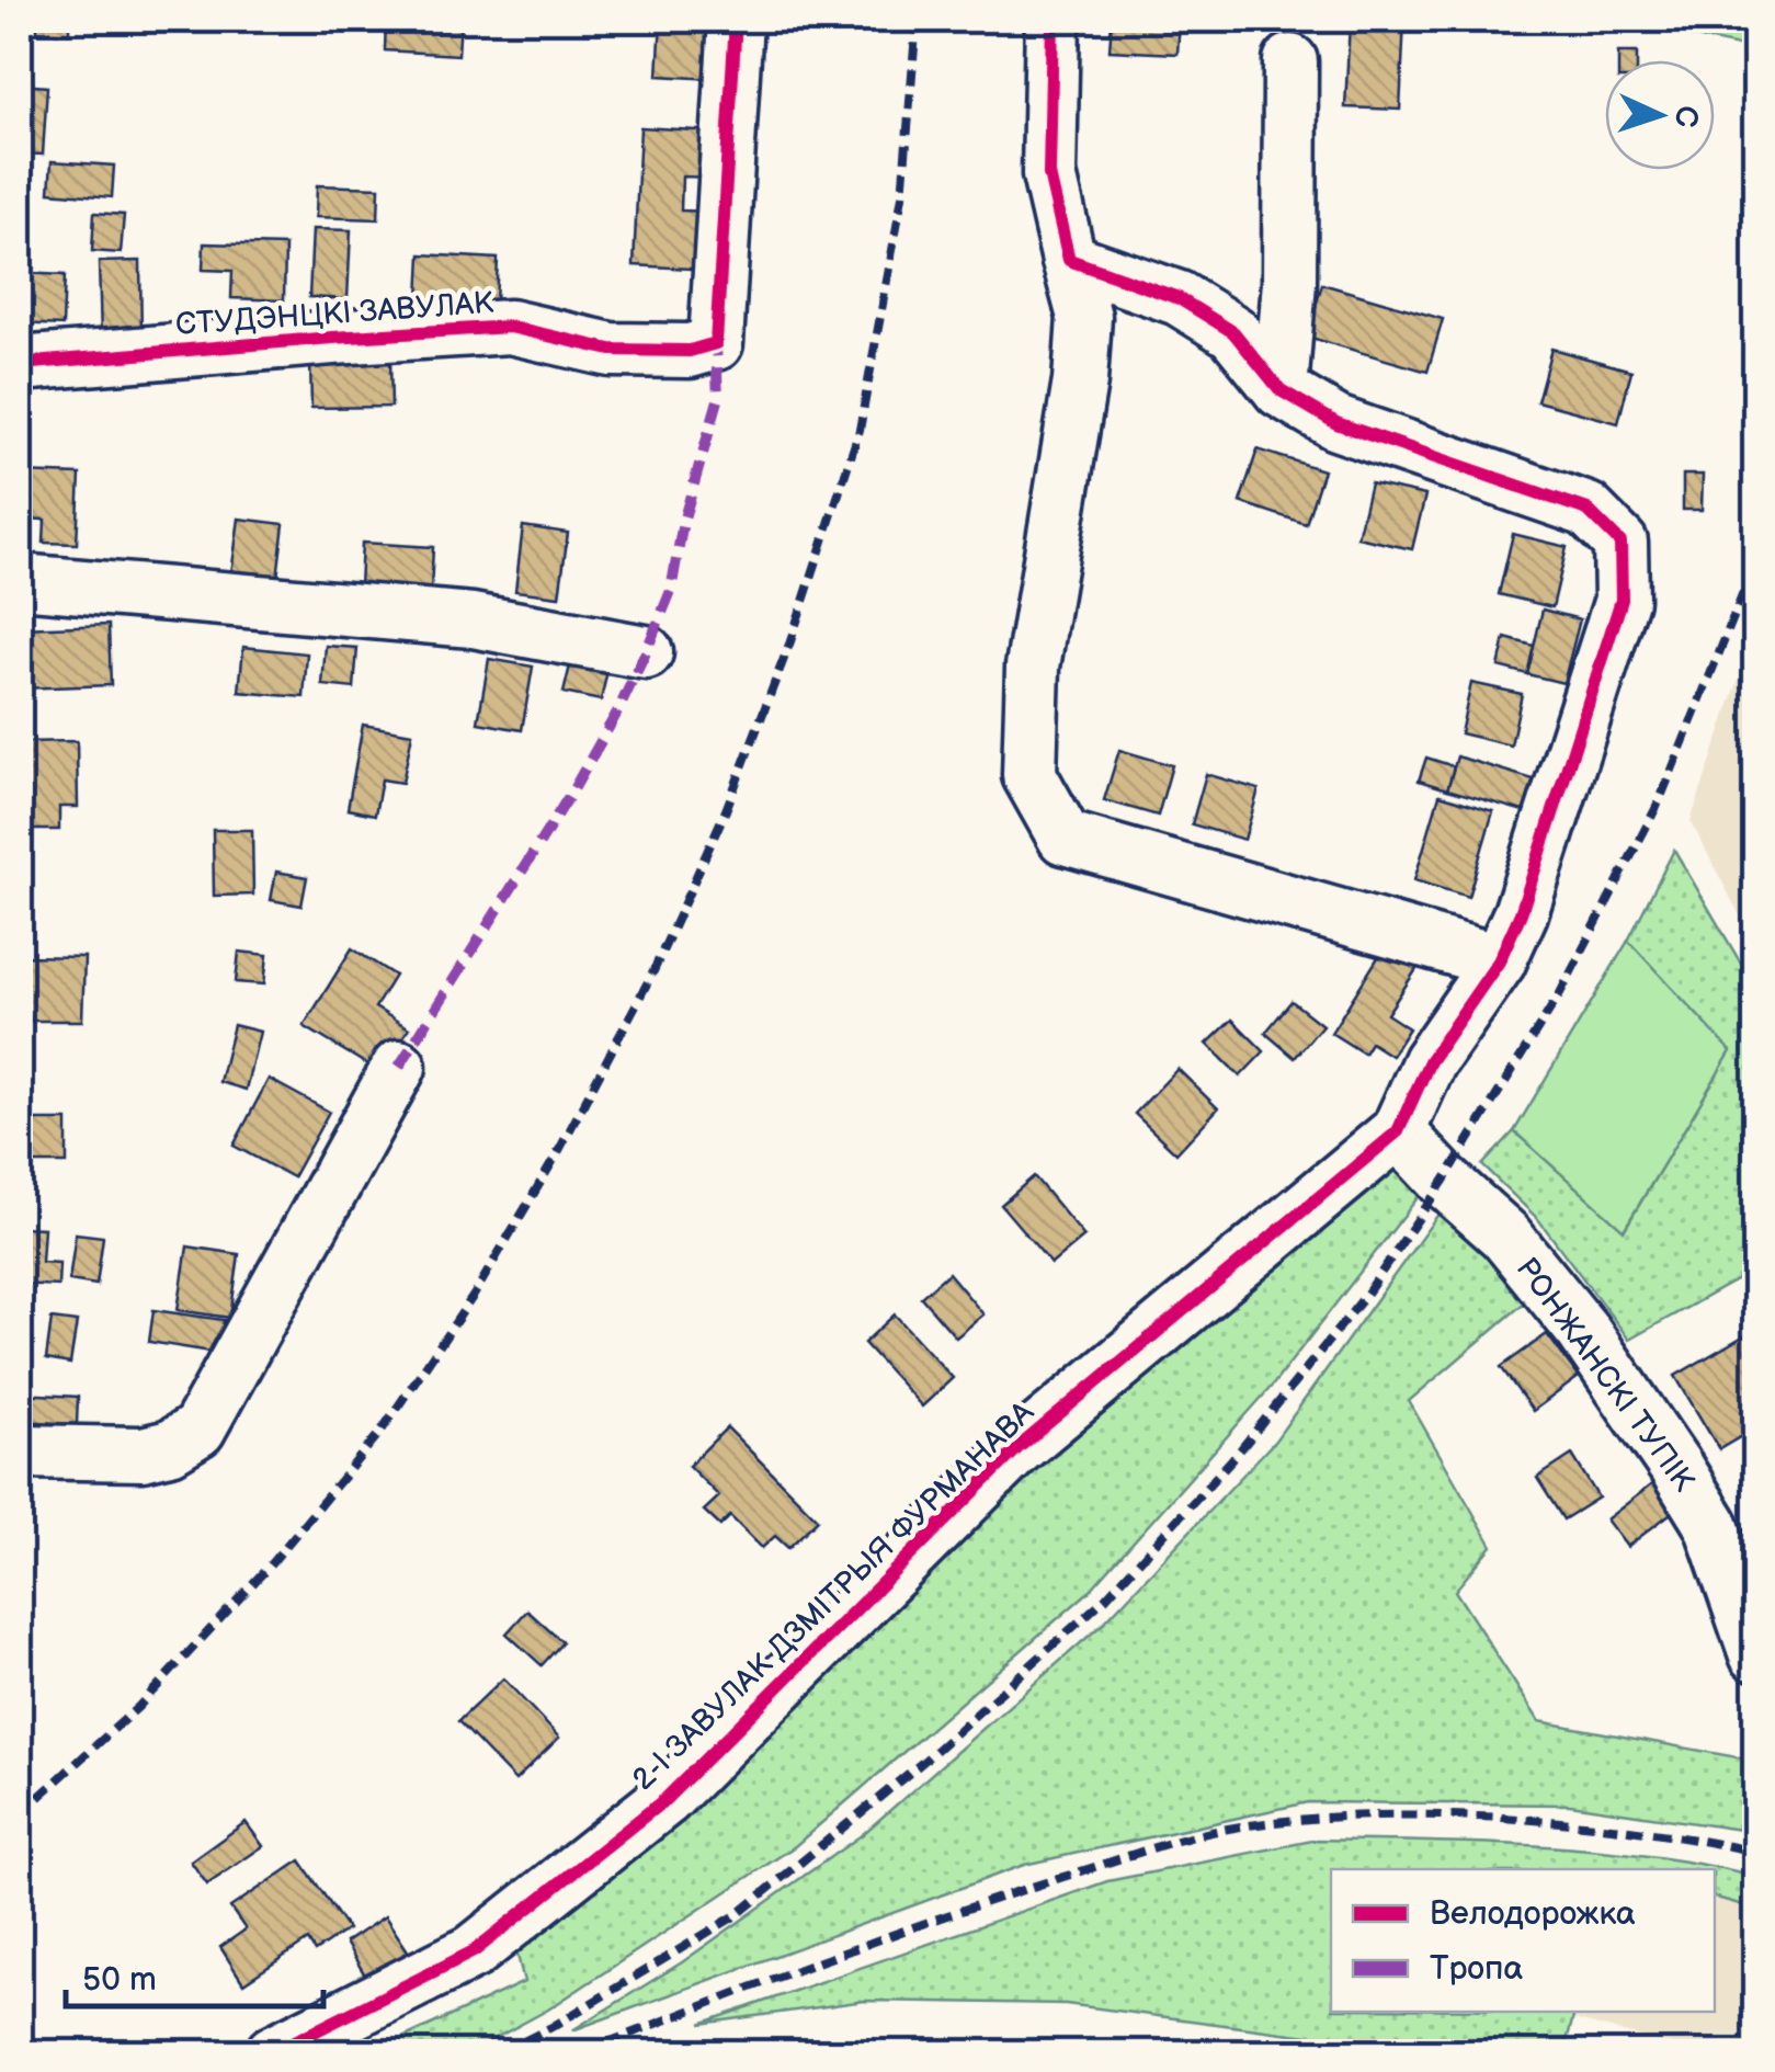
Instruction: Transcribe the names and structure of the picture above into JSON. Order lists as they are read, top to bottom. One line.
{"streets":{"street":["СТУДЭНЦКІ ЗАВУЛАК","РОНЖАНСКІ ТУПІК","2-І ЗАВУЛАК ДЗМІТРЫЯ ФУРМАНАВА"]},"crossings":[["РОНЖАНСКІ ТУПІК","2-І ЗАВУЛАК ДЗМІТРЫЯ ФУРМАНАВА"]],"legend":["Велодорожка","Тропа"],"scale_bar":"50 m","north":"right"}
